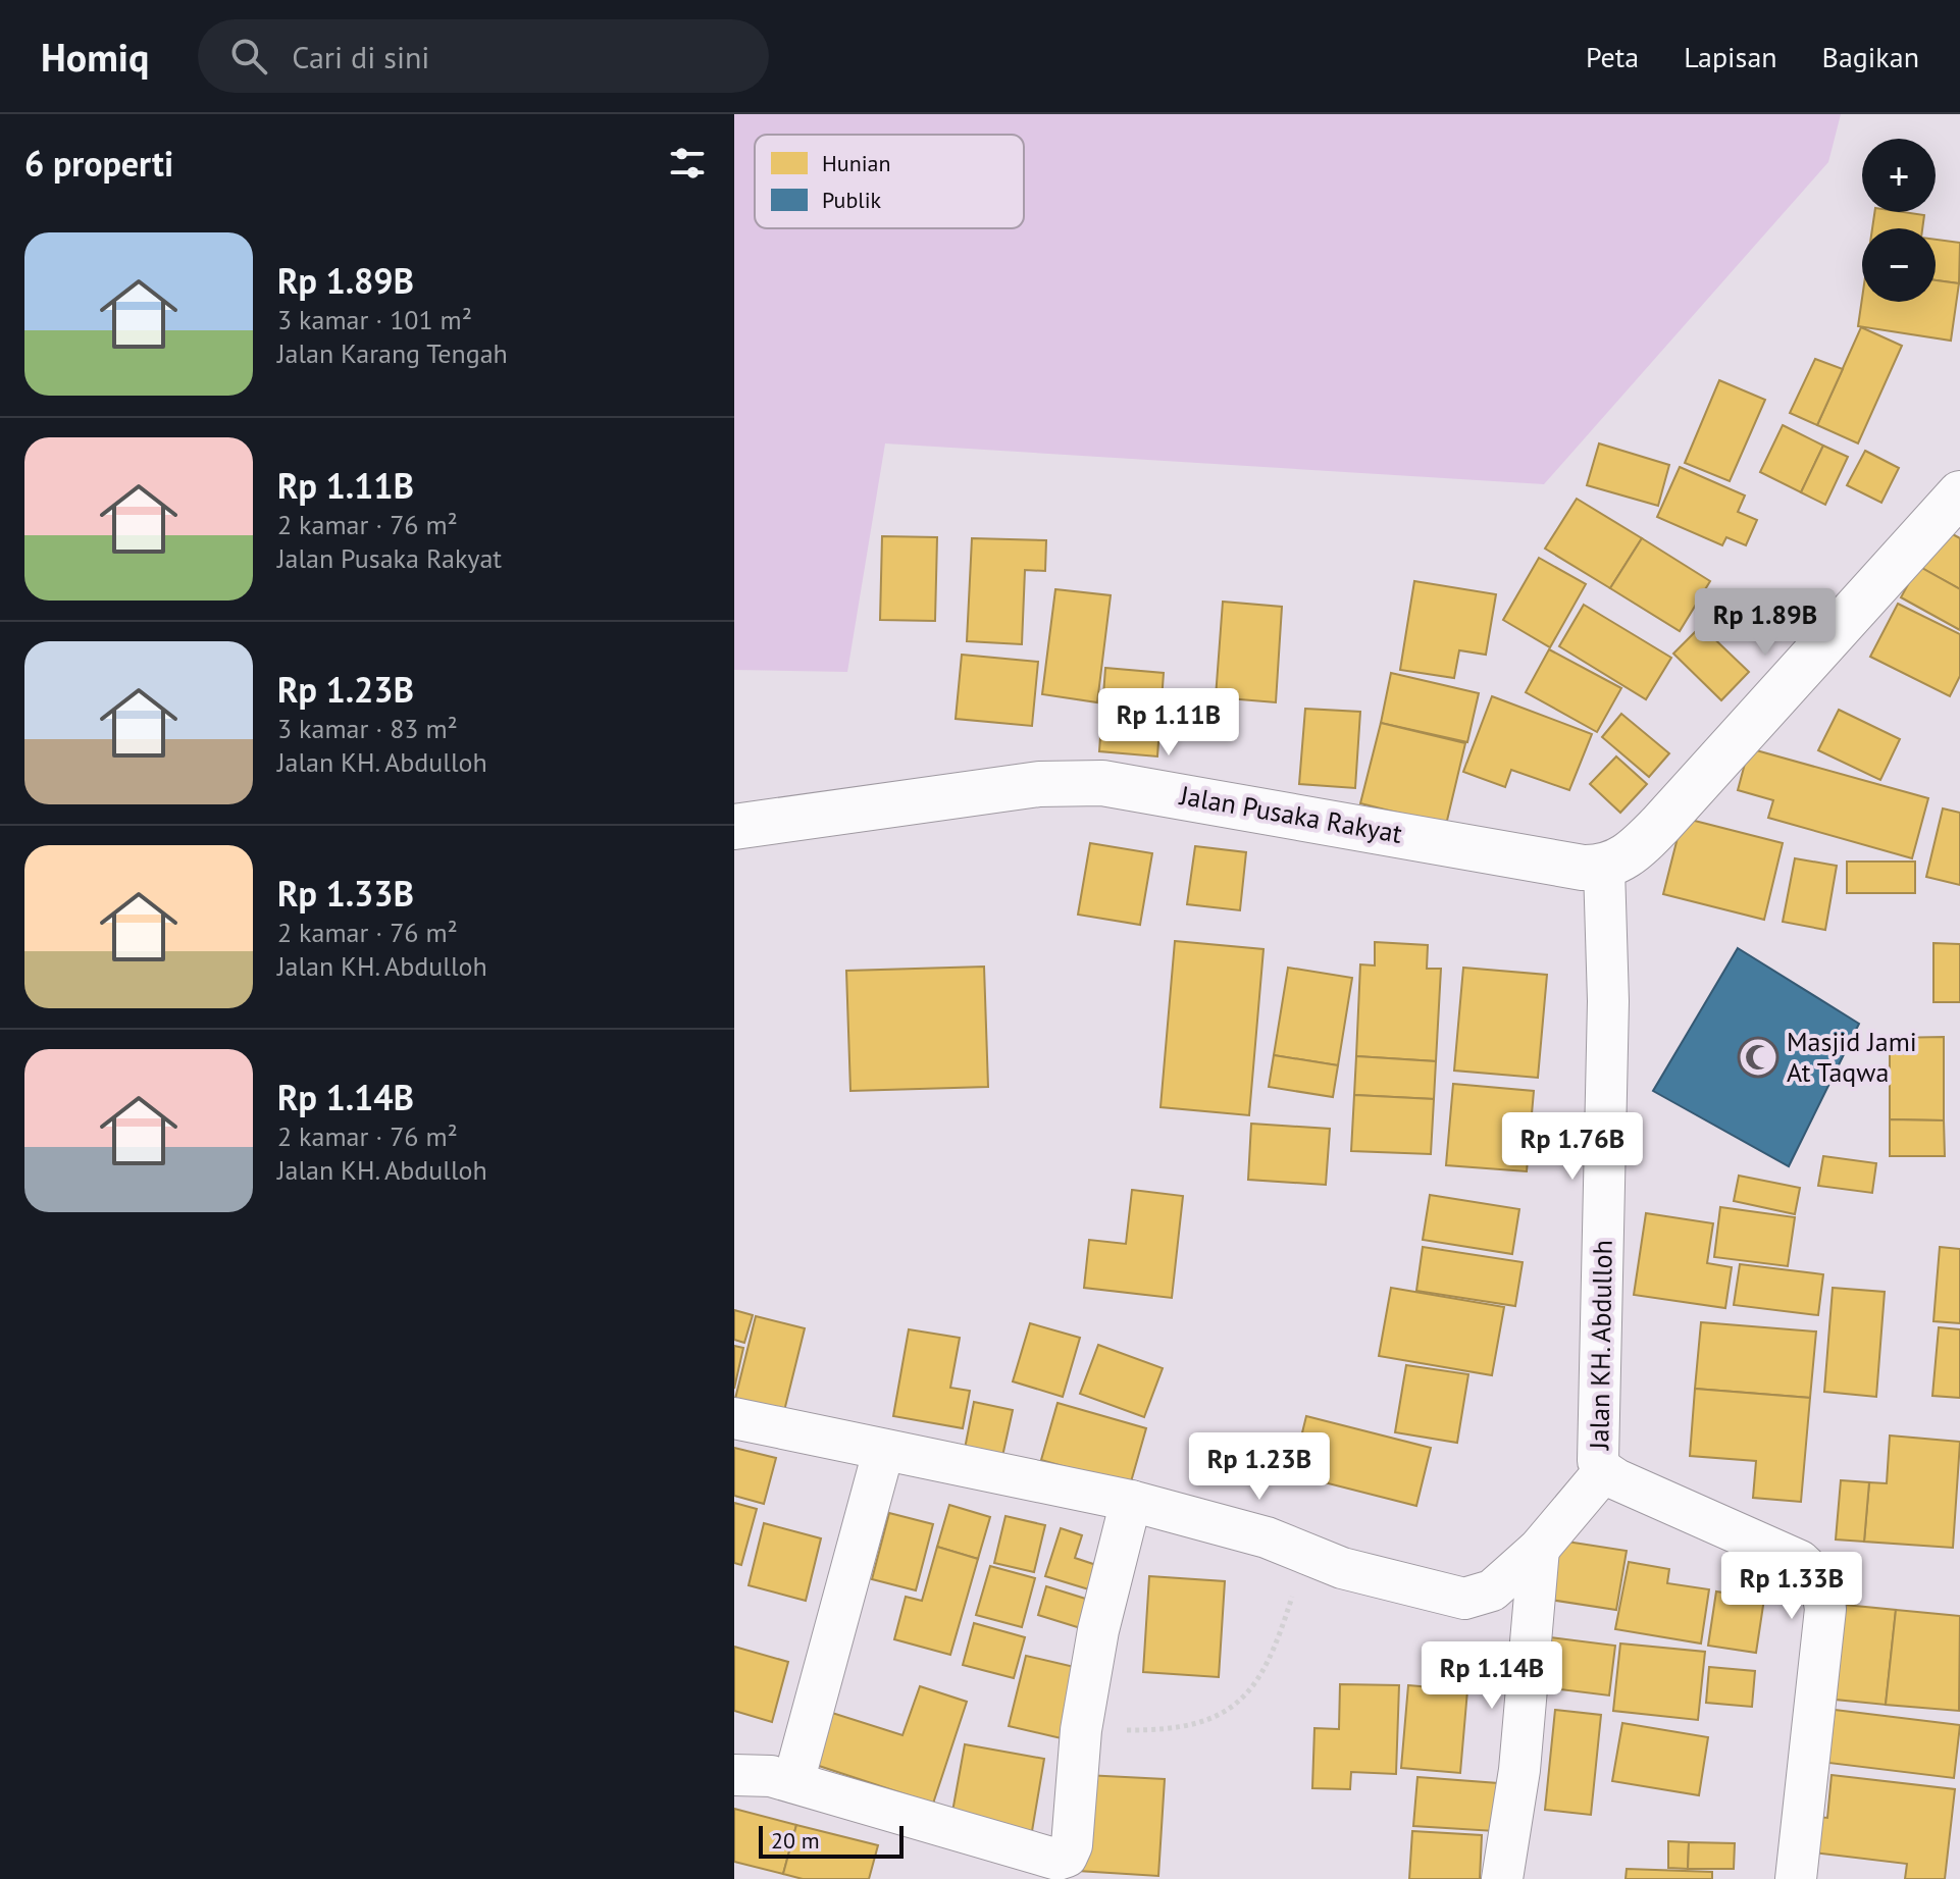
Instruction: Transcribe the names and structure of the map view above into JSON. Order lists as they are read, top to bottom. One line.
{"streets":{"street":["Jalan Pusaka Rakyat","Jalan KH. Abdulloh"]},"crossings":[["Jalan Pusaka Rakyat","Jalan KH. Abdulloh"]],"places":{"mosque":["Masjid Jami At Taqwa"]},"legend":["Hunian","Publik"],"scale_bar":"20 m","page":{"header":"Homiq","search":"Cari di sini","nav":["Peta","Lapisan","Bagikan"],"heading":"6 properti","map_buttons":["+","−"],"list":[{"name":"Rp 1.89B","note":"3 kamar · 101 m² · Jalan Karang Tengah"},{"name":"Rp 1.11B","note":"2 kamar · 76 m² · Jalan Pusaka Rakyat"},{"name":"Rp 1.23B","note":"3 kamar · 83 m² · Jalan KH. Abdulloh"},{"name":"Rp 1.33B","note":"2 kamar · 76 m² · Jalan KH. Abdulloh"},{"name":"Rp 1.14B","note":"2 kamar · 76 m² · Jalan KH. Abdulloh"}],"price":["Rp 1.89B","Rp 1.11B","Rp 1.76B","Rp 1.23B","Rp 1.33B","Rp 1.14B"],"scale":"20 m"}}
